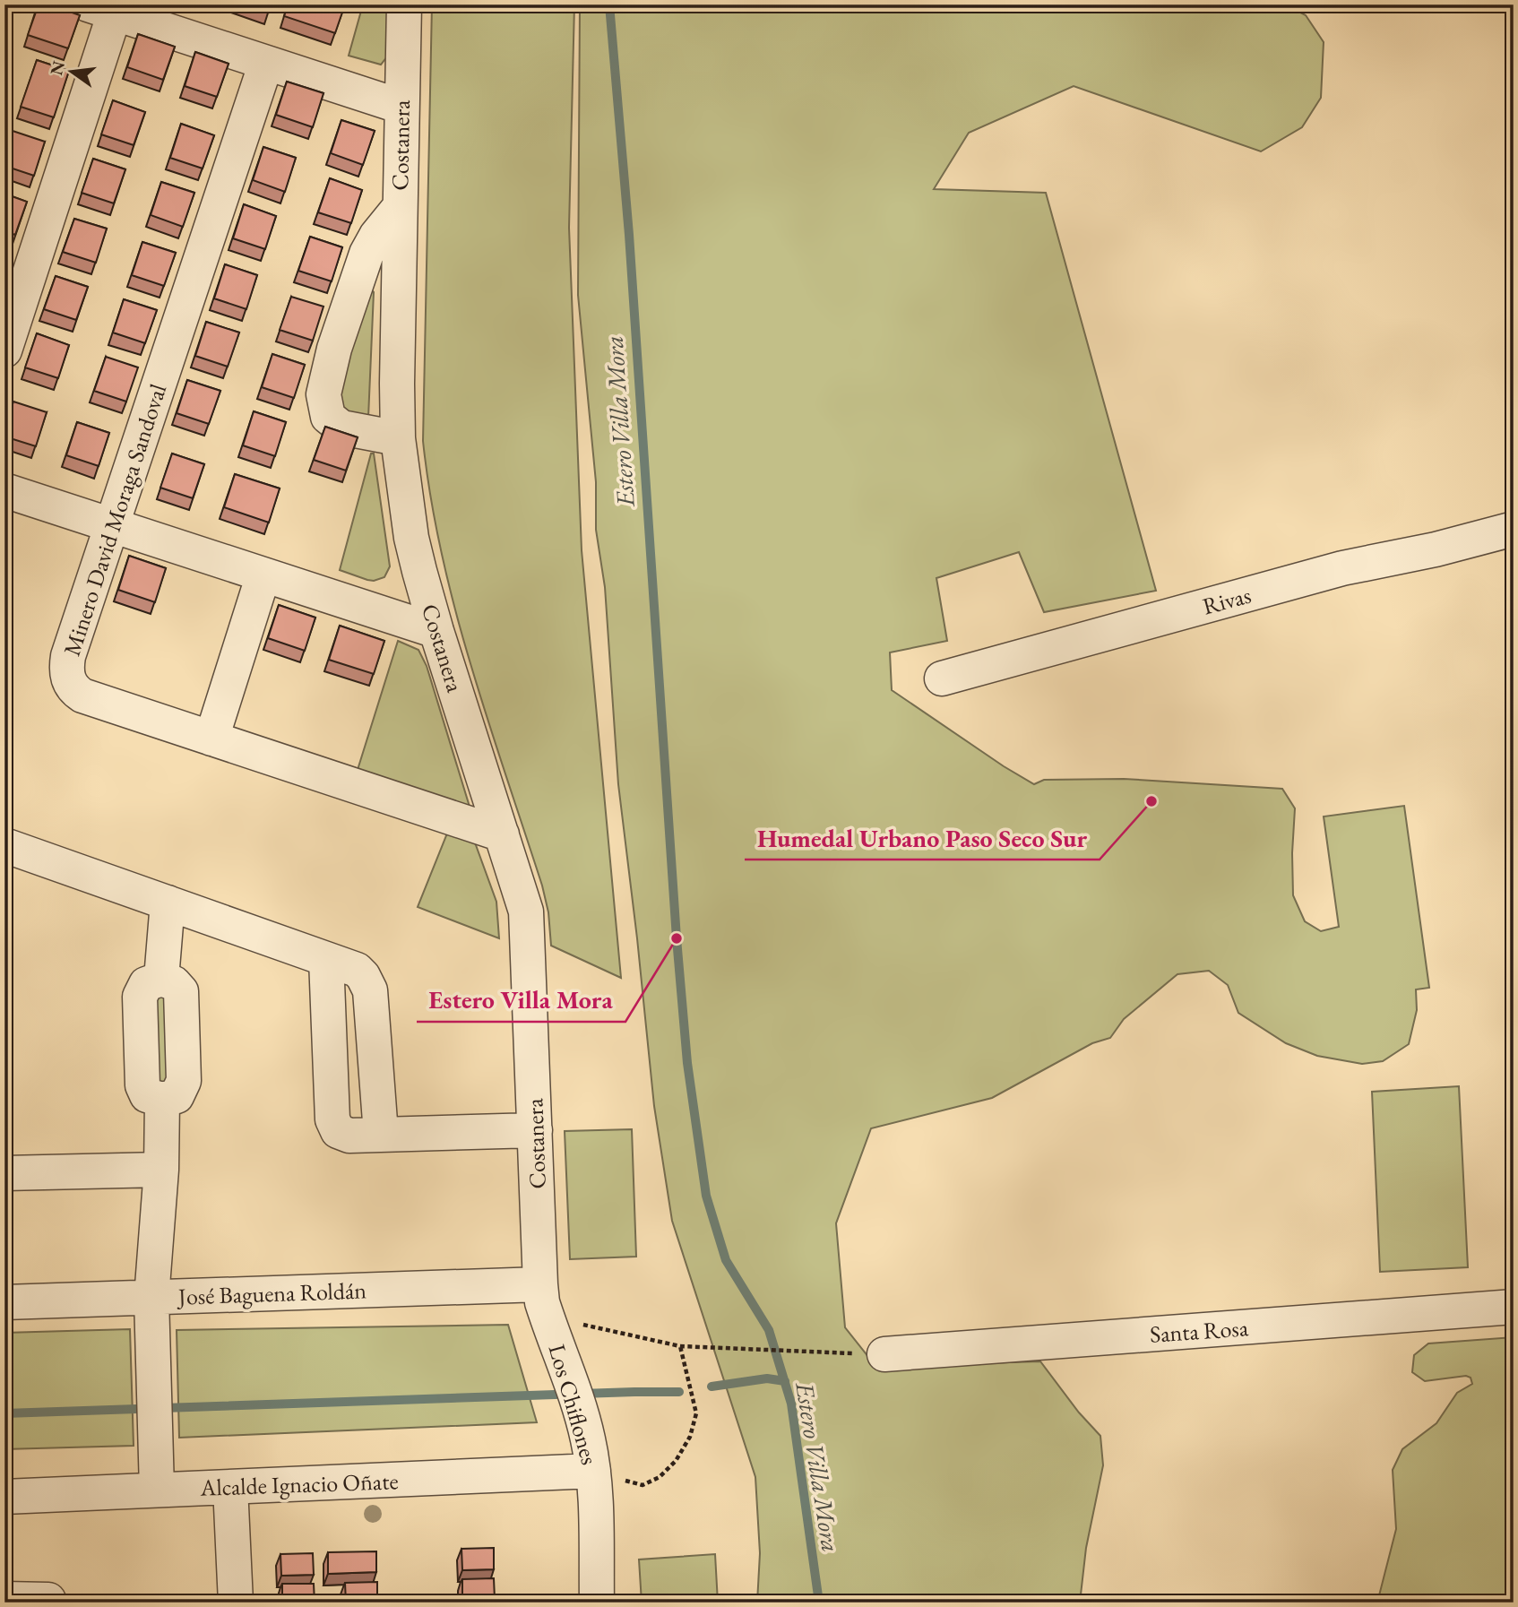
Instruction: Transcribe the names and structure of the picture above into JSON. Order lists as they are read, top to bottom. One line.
{"streets":{"street":["Costanera","Minero David Moraga Sandoval","Rivas","José Baguena Roldán","Santa Rosa","Los Chiflones","Alcalde Ignacio Oñate"]},"crossings":[["Costanera","Minero David Moraga Sandoval"],["Costanera","José Baguena Roldán"],["Costanera","Los Chiflones"],["José Baguena Roldán","Los Chiflones"],["Los Chiflones","Alcalde Ignacio Oñate"]],"water":["Estero Villa Mora"],"places":["Humedal Urbano Paso Seco Sur","Estero Villa Mora"],"north":"left"}
